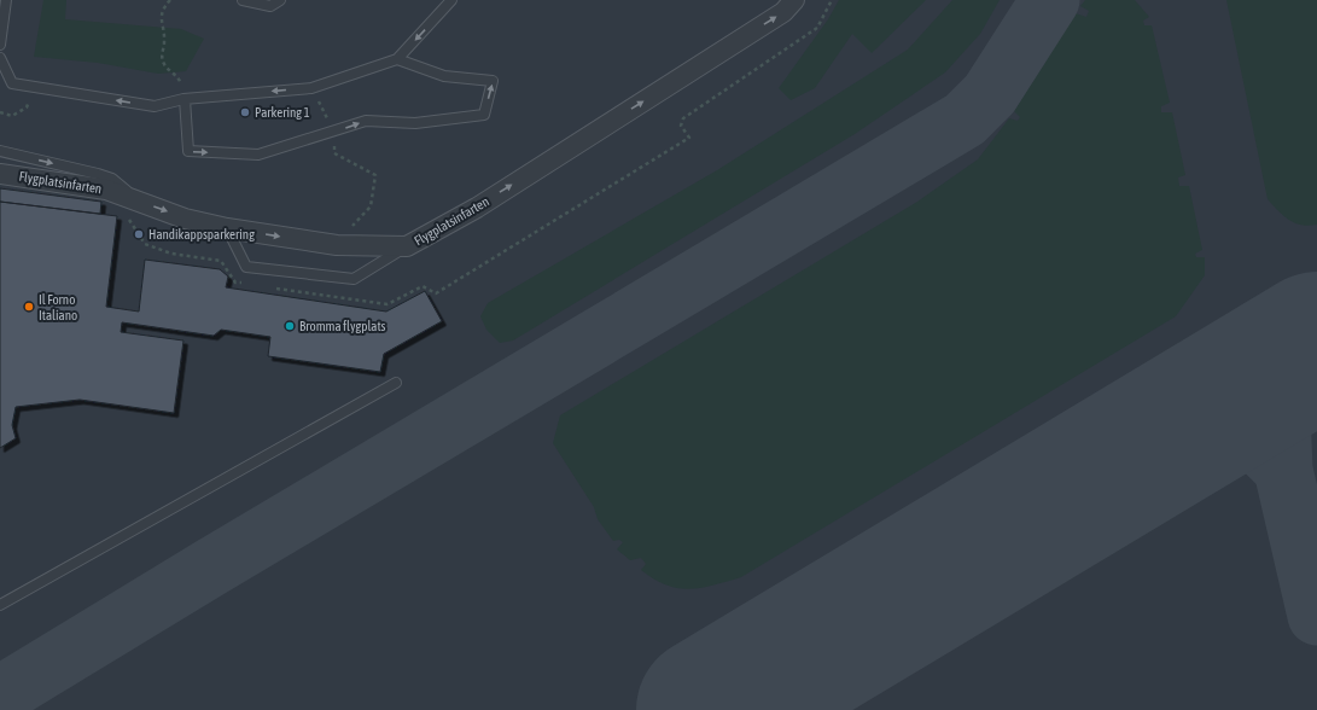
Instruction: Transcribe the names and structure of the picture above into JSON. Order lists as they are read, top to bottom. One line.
{"streets":{"street":["Flygplatsinfarten"]},"one_way":["Flygplatsinfarten"],"places":["Parkering 1","Handikappsparkering","Il Forno Italiano","Bromma flygplats"]}
